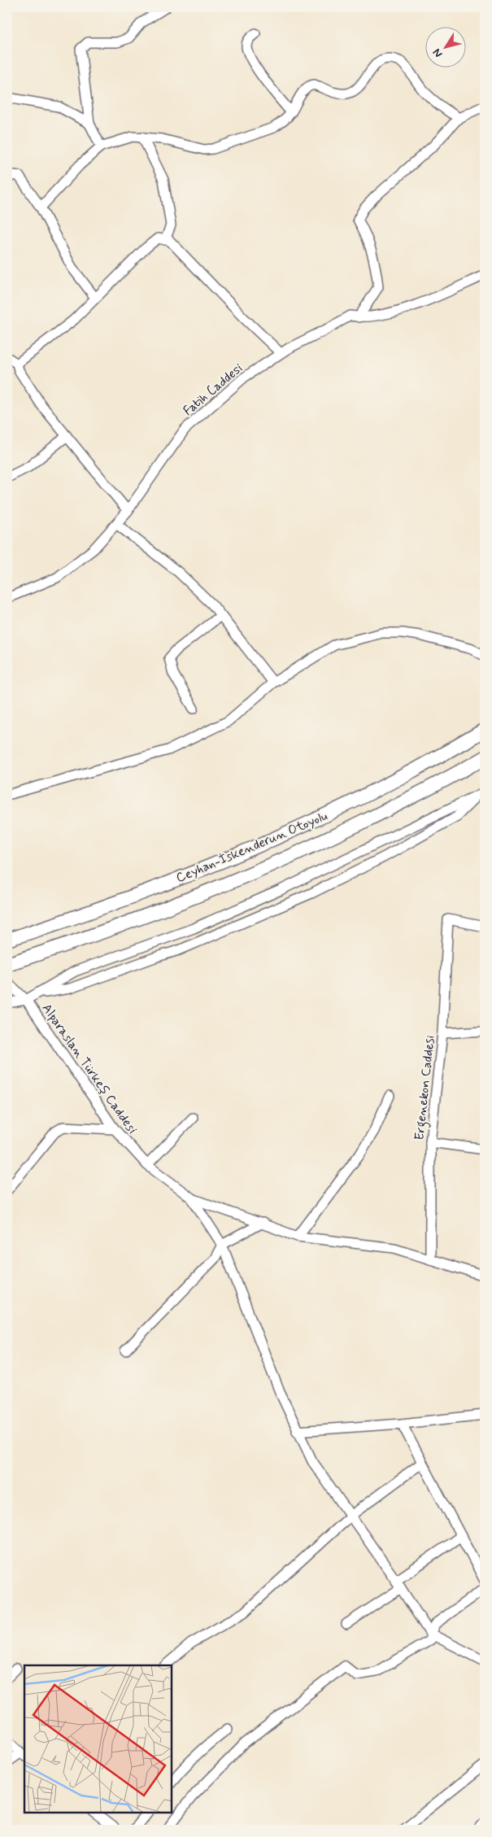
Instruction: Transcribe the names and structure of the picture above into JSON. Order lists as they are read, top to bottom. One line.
{"streets":{"highway":["Ceyhan-İskenderun Otoyolu"],"street":["Fatih Caddesi","Alparaslan Türkeş Caddesi","Ergenekon Caddesi"]},"north":"bottom left"}
